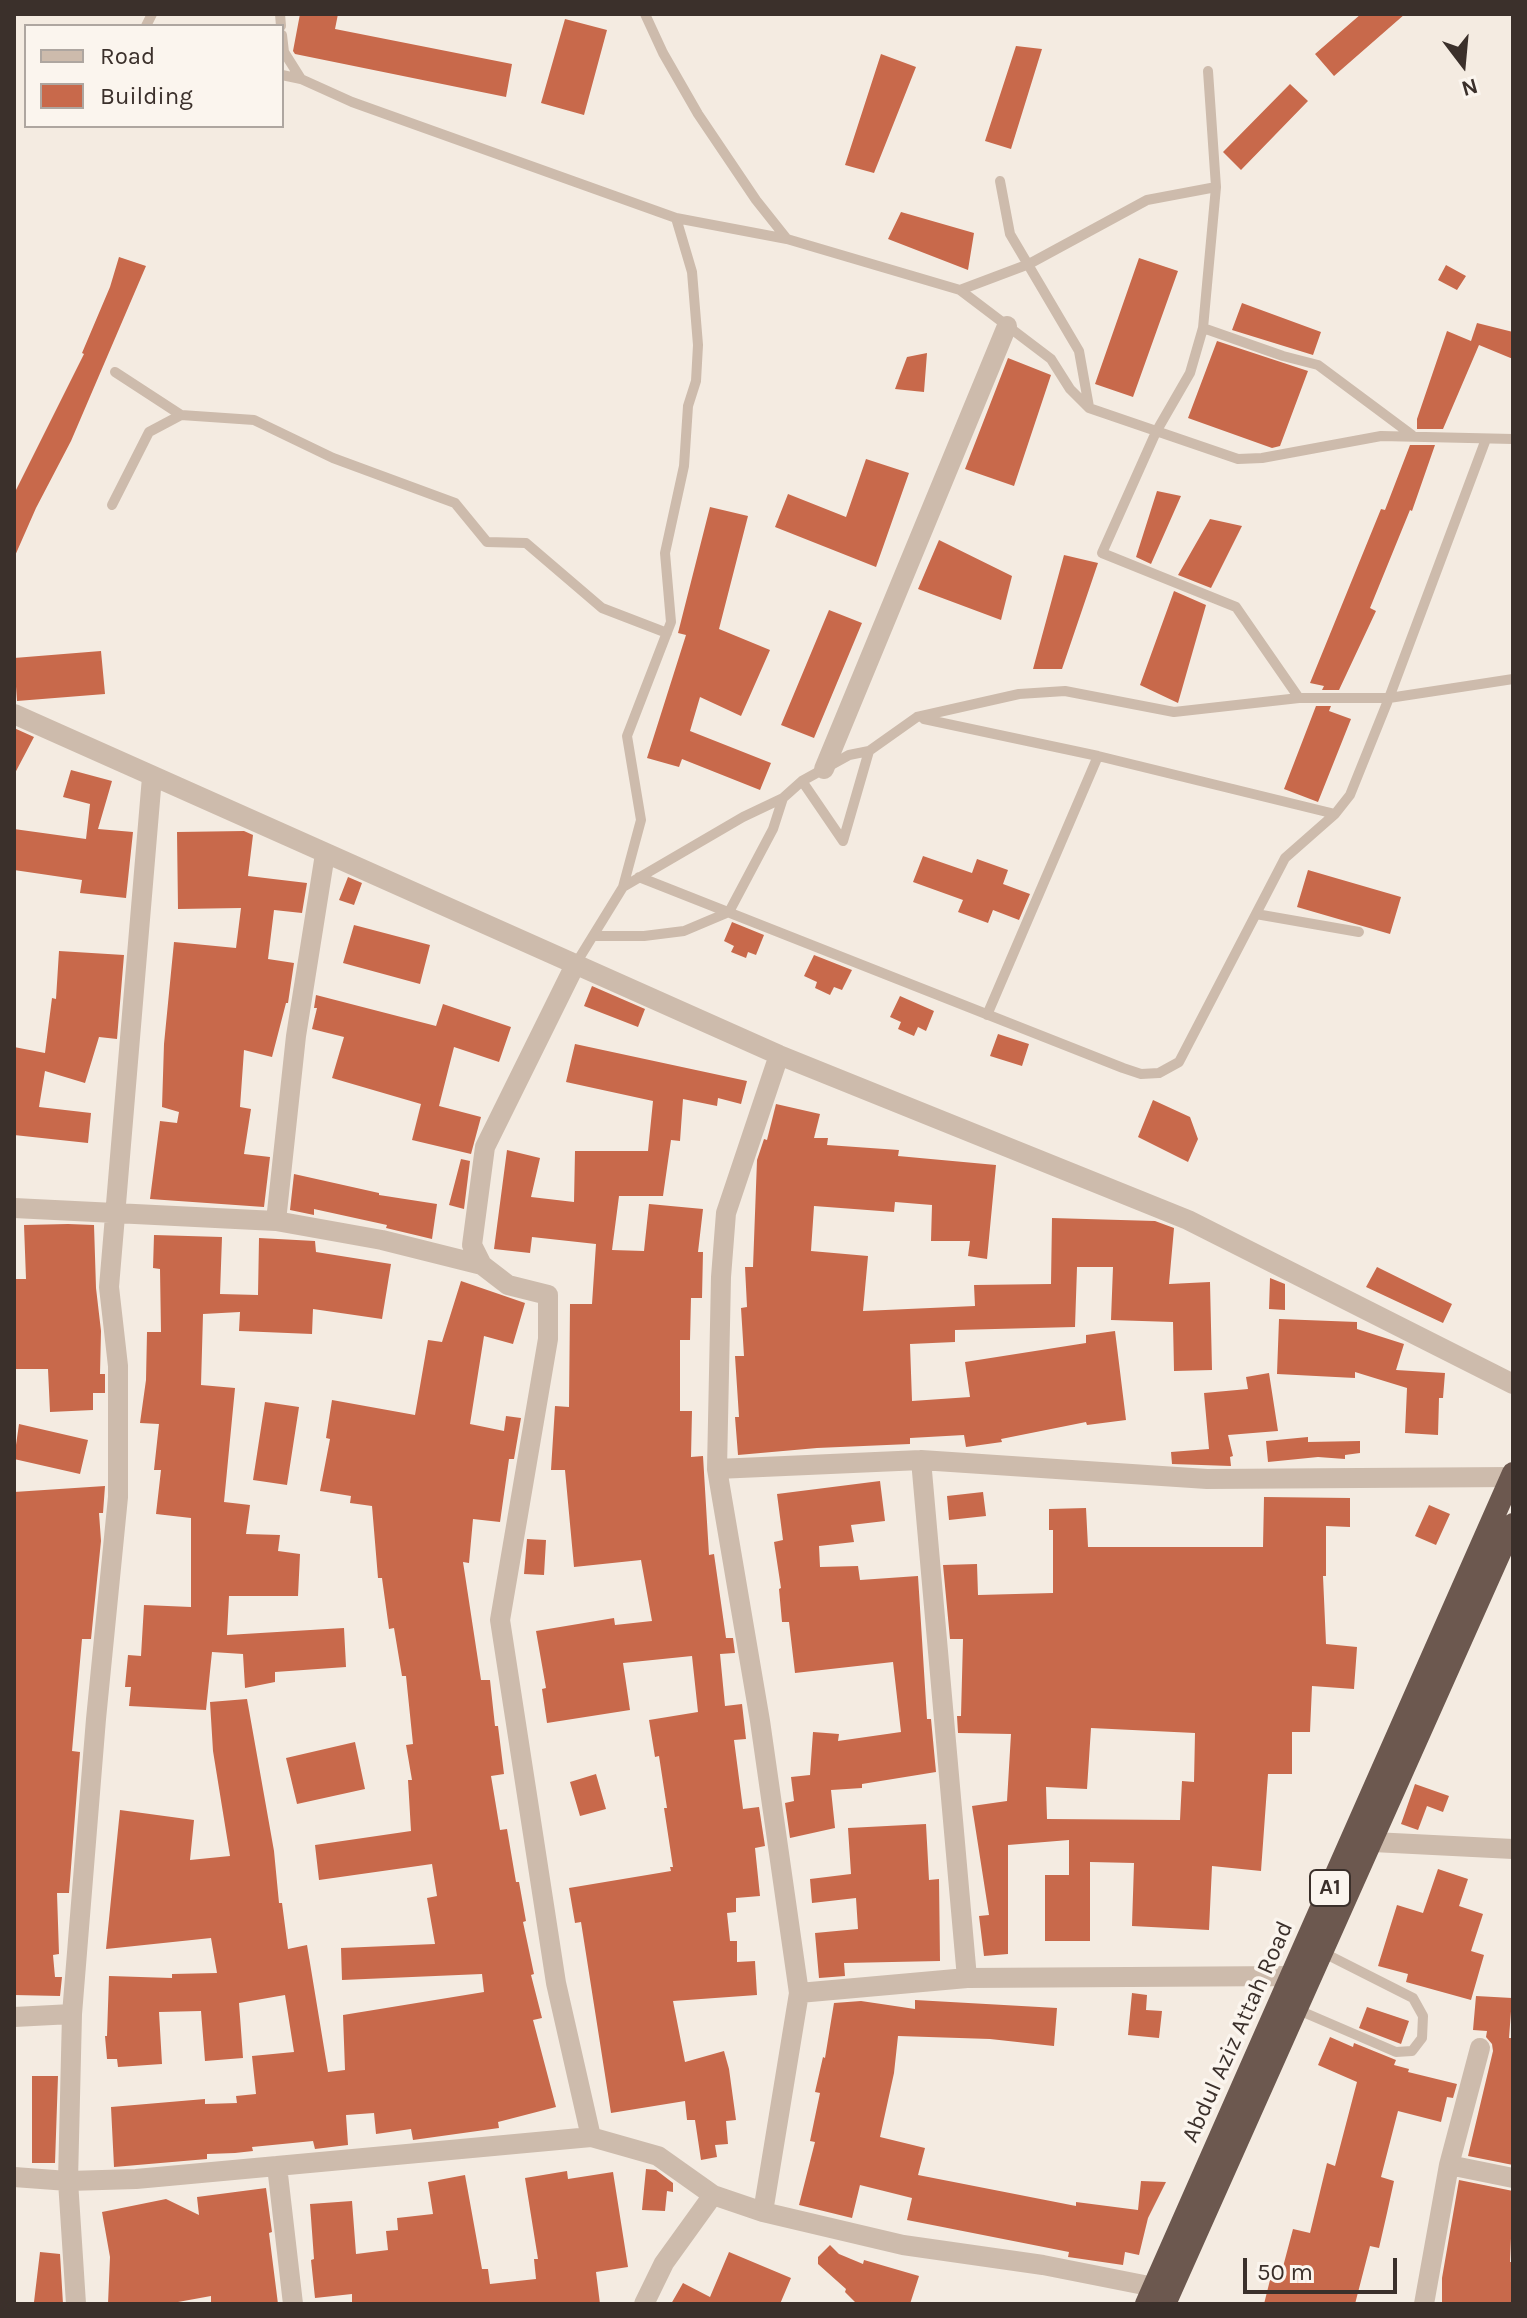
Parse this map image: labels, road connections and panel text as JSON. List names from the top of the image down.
{
  "streets": {
    "highway": ["A1", "Abdul Aziz Attah Road"]
  },
  "legend": ["Road", "Building"],
  "scale_bar": "50 m",
  "north": "bottom"
}
